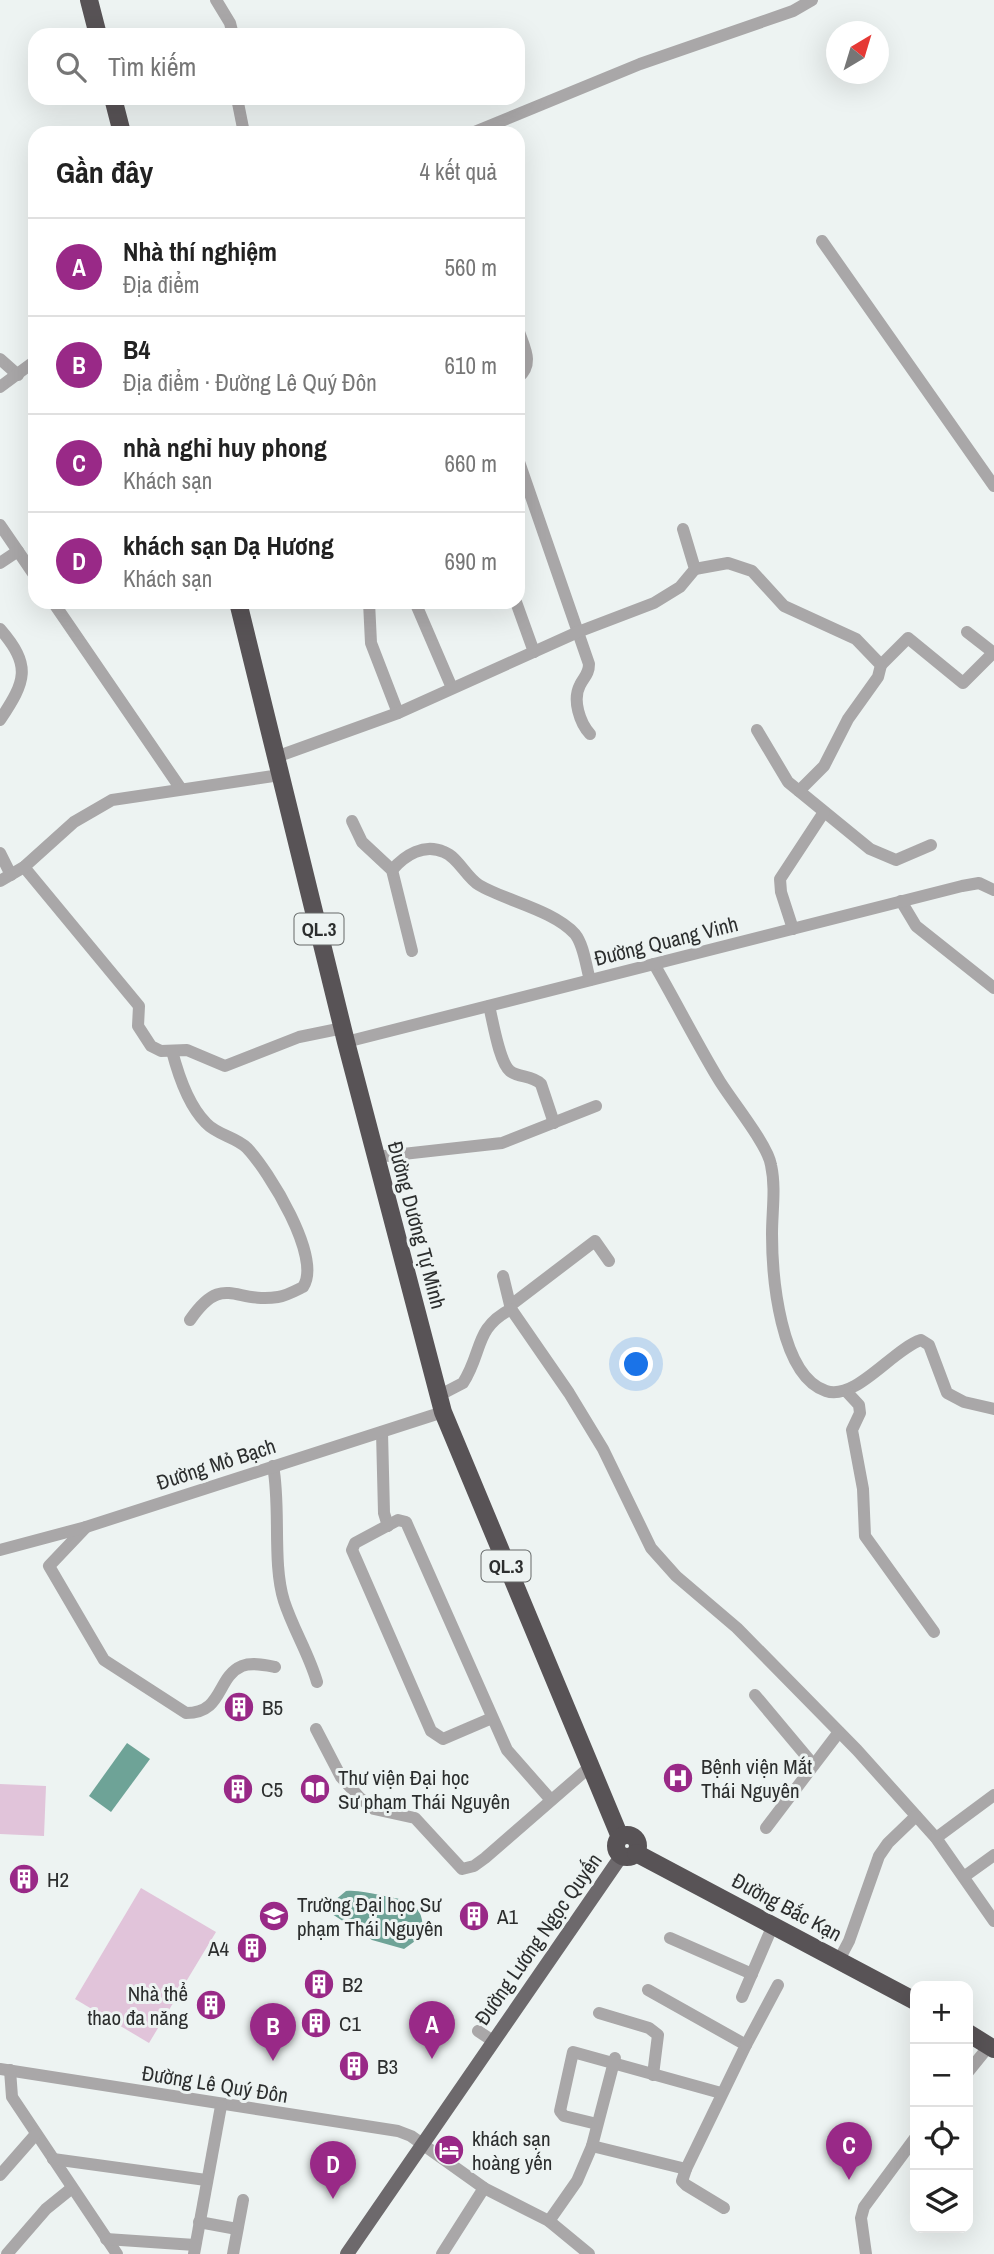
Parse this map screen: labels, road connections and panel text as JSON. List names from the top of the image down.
{
  "streets": {
    "highway": ["QL.3", "Đường Dương Tự Minh", "Đường Bắc Kạn"],
    "main road": ["Đường Lương Ngọc Quyến"],
    "street": ["Đường Quang Vinh", "Đường Mỏ Bạch", "Đường Lê Quý Đôn"]
  },
  "crossings": [
    ["Đường Quang Vinh", "Đường Dương Tự Minh"],
    ["Đường Dương Tự Minh", "Đường Mỏ Bạch"],
    ["Đường Dương Tự Minh", "Đường Bắc Kạn"],
    ["Đường Dương Tự Minh", "Đường Lương Ngọc Quyến"],
    ["Đường Bắc Kạn", "Đường Lương Ngọc Quyến"],
    ["Đường Lương Ngọc Quyến", "Đường Lê Quý Đôn"]
  ],
  "places": {
    "building": [
      "B5",
      "C5",
      "H2",
      "A1",
      "A4",
      "B2",
      "Nhà thể thao đa năng",
      "C1",
      "B3"
    ],
    "hospital": ["Bệnh viện Mắt Thái Nguyên"],
    "library": ["Thư viện Đại học Sư phạm Thái Nguyên"],
    "school or university": ["Trường Đại học Sư phạm Thái Nguyên"],
    "hotel": ["khách sạn hoàng yến"]
  },
  "north": "top right",
  "page": {
    "search": "Tìm kiếm",
    "heading": ["Gần đây", "4 kết quả"],
    "list": [
      {
        "mark": "A",
        "name": "Nhà thí nghiệm",
        "note": "Địa điểm",
        "value": "560 m"
      },
      {
        "mark": "B",
        "name": "B4",
        "note": "Địa điểm · Đường Lê Quý Đôn",
        "value": "610 m"
      },
      {
        "mark": "C",
        "name": "nhà nghỉ huy phong",
        "note": "Khách sạn",
        "value": "660 m"
      },
      {
        "mark": "D",
        "name": "khách sạn Dạ Hương",
        "note": "Khách sạn",
        "value": "690 m"
      }
    ],
    "map_buttons": ["+", "−"],
    "pins": [
      "A",
      "B",
      "C",
      "D"
    ]
  }
}
